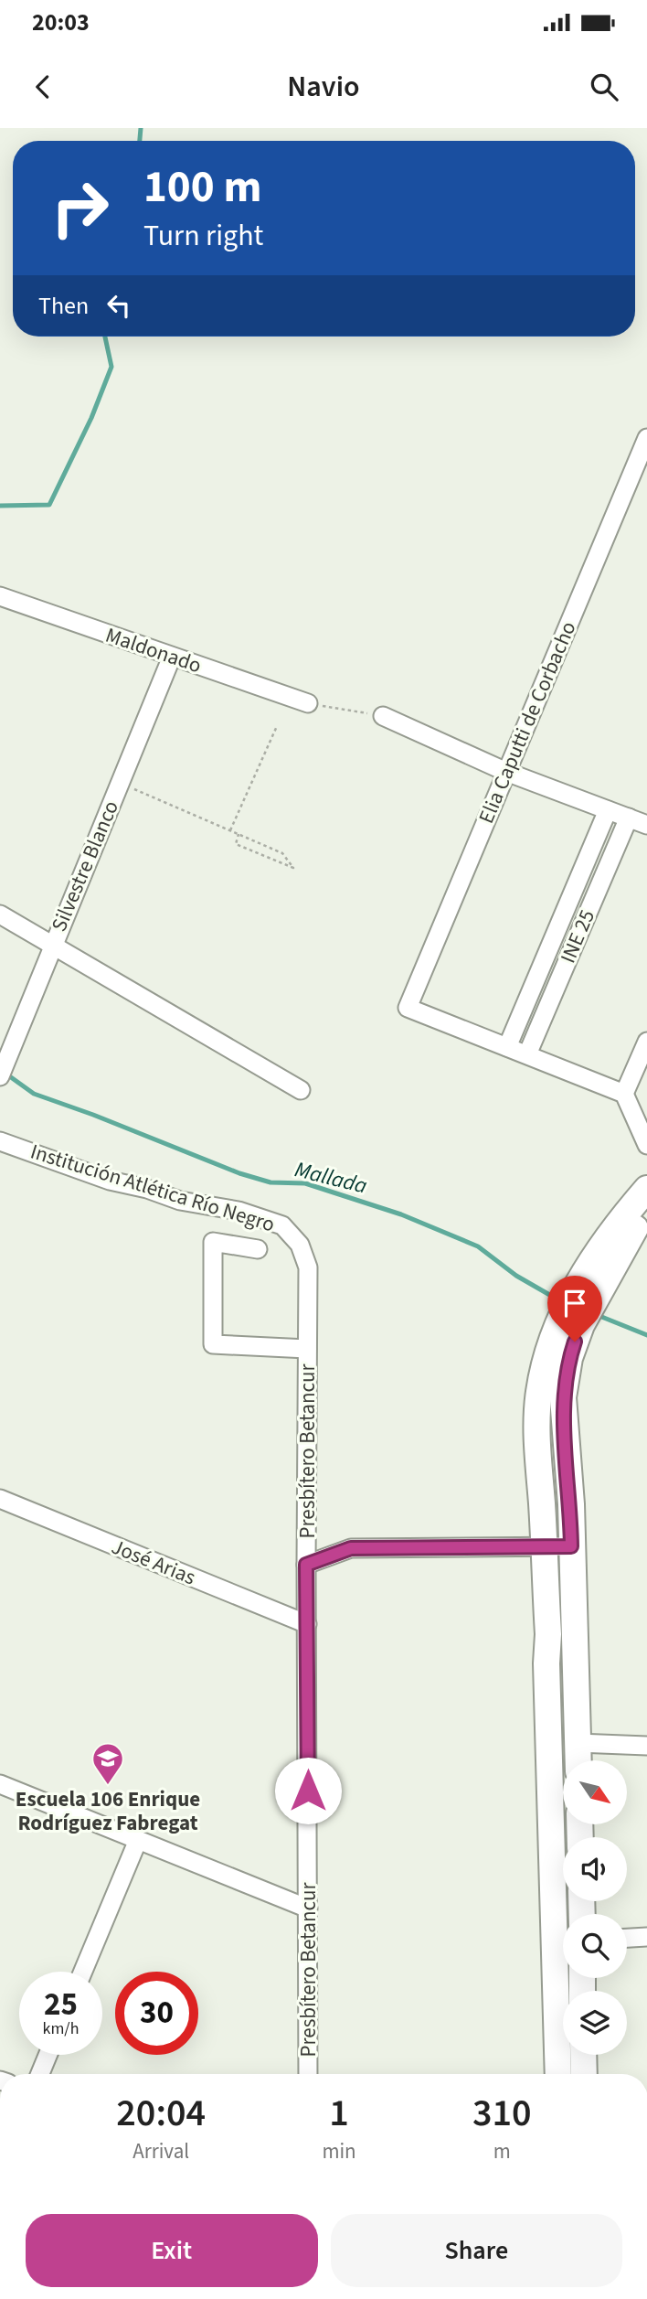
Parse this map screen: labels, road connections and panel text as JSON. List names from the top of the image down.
{
  "streets": {
    "street": [
      "Maldonado",
      "Elia Caputti de Corbacho",
      "Silvestre Blanco",
      "INE 25",
      "Institución Atlética Río Negro",
      "Presbítero Betancur",
      "José Arias"
    ]
  },
  "crossings": [
    ["Maldonado", "Silvestre Blanco"],
    ["Elia Caputti de Corbacho", "INE 25"],
    ["Institución Atlética Río Negro", "Presbítero Betancur"],
    ["Presbítero Betancur", "José Arias"]
  ],
  "water": ["Mallada"],
  "places": {
    "school or university": ["Escuela 106 Enrique Rodríguez Fabregat"]
  },
  "north": "bottom right",
  "page": {
    "status": "20:03",
    "header": "Navio",
    "turn": ["100 m", "Turn right"],
    "then": "Then",
    "speed": "25 km/h",
    "limit": "30",
    "eta": [
      "20:04",
      "Arrival",
      "1",
      "min",
      "310",
      "m"
    ],
    "buttons": ["Exit", "Share"]
  }
}
